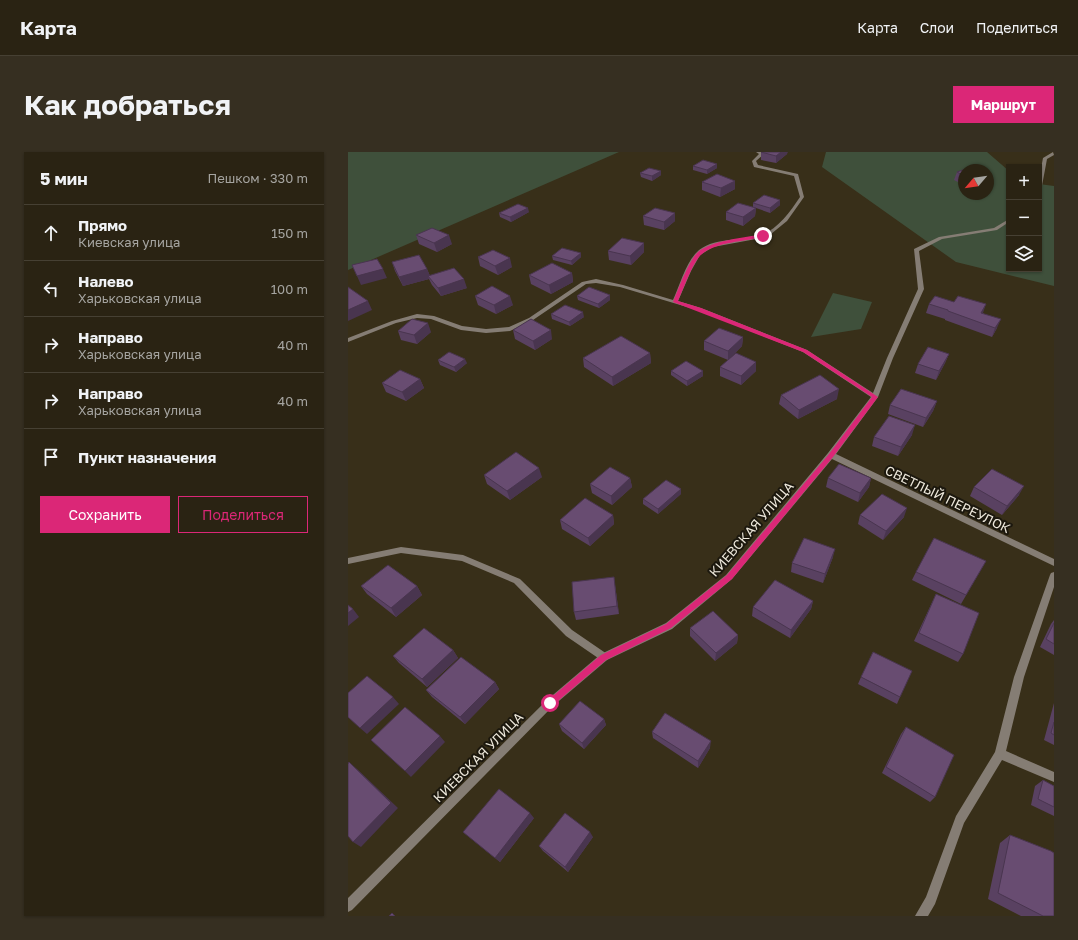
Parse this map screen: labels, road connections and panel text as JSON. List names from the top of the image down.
{
  "streets": {
    "street": ["СВЕТЛЫЙ ПЕРЕУЛОК", "КИЕВСКАЯ УЛИЦА"]
  },
  "crossings": [
    ["СВЕТЛЫЙ ПЕРЕУЛОК", "КИЕВСКАЯ УЛИЦА"]
  ],
  "north": "bottom left",
  "page": {
    "header": "Карта",
    "nav": ["Карта", "Слои", "Поделиться"],
    "buttons": [
      "Маршрут",
      ["Сохранить", "Поделиться"]
    ],
    "title": "Как добраться",
    "heading": ["5 мин", "Пешком · 330 m"],
    "map_buttons": ["+", "−"],
    "list": [
      ["Прямо", "Киевская улица", "150 m"],
      ["Налево", "Харьковская улица", "100 m"],
      ["Направо", "Харьковская улица", "40 m"],
      ["Направо", "Харьковская улица", "40 m"],
      "Пункт назначения"
    ]
  }
}
